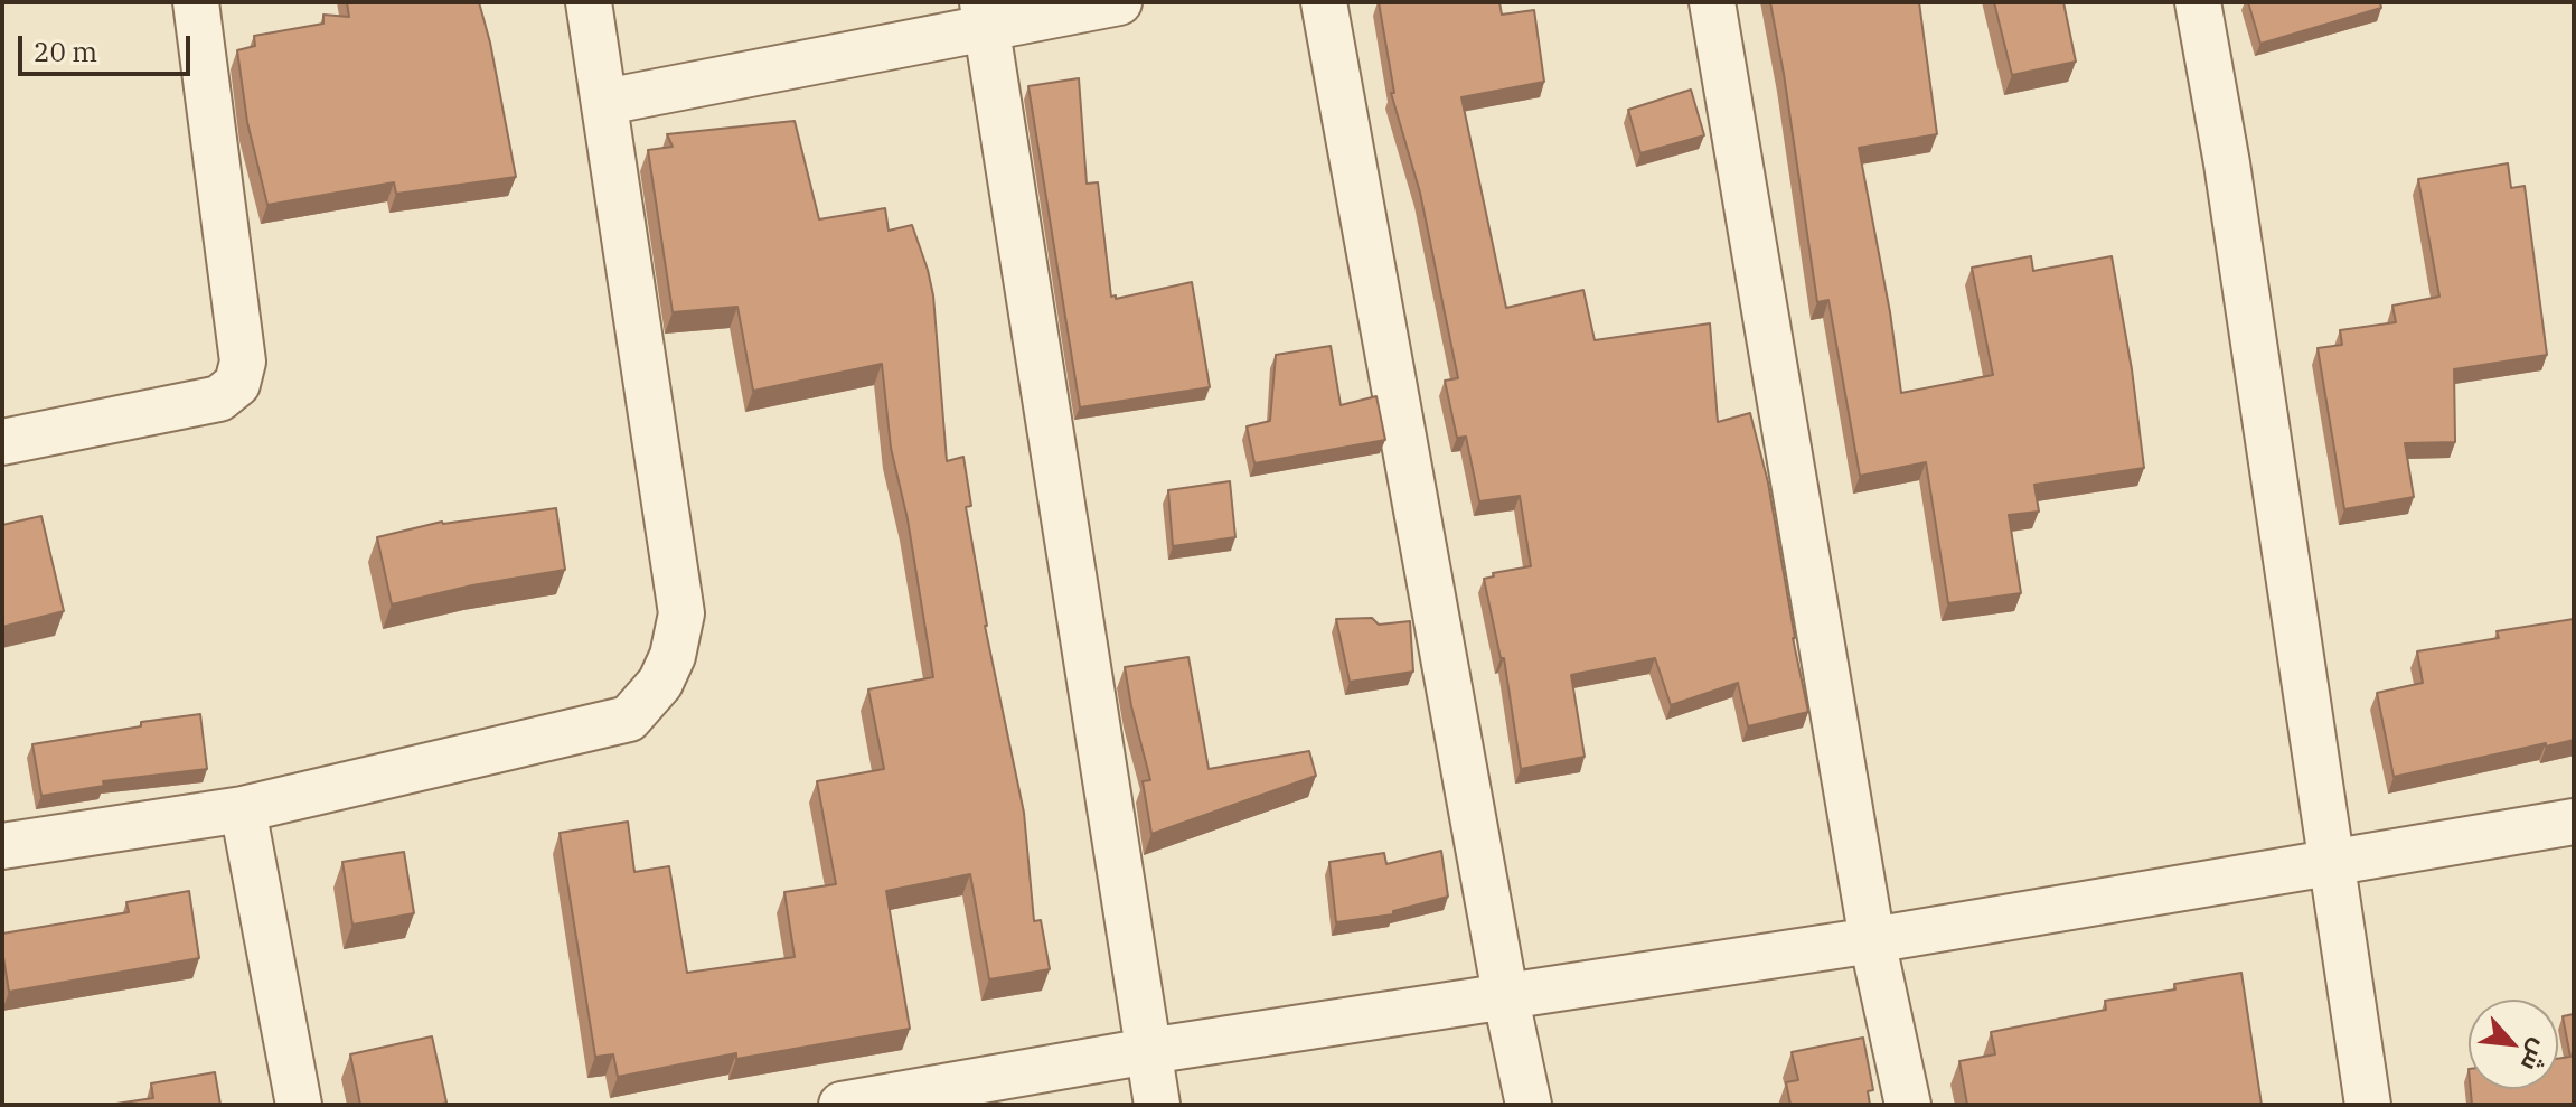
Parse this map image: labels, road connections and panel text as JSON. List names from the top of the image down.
{
  "scale_bar": "20 m",
  "north": "bottom right"
}
